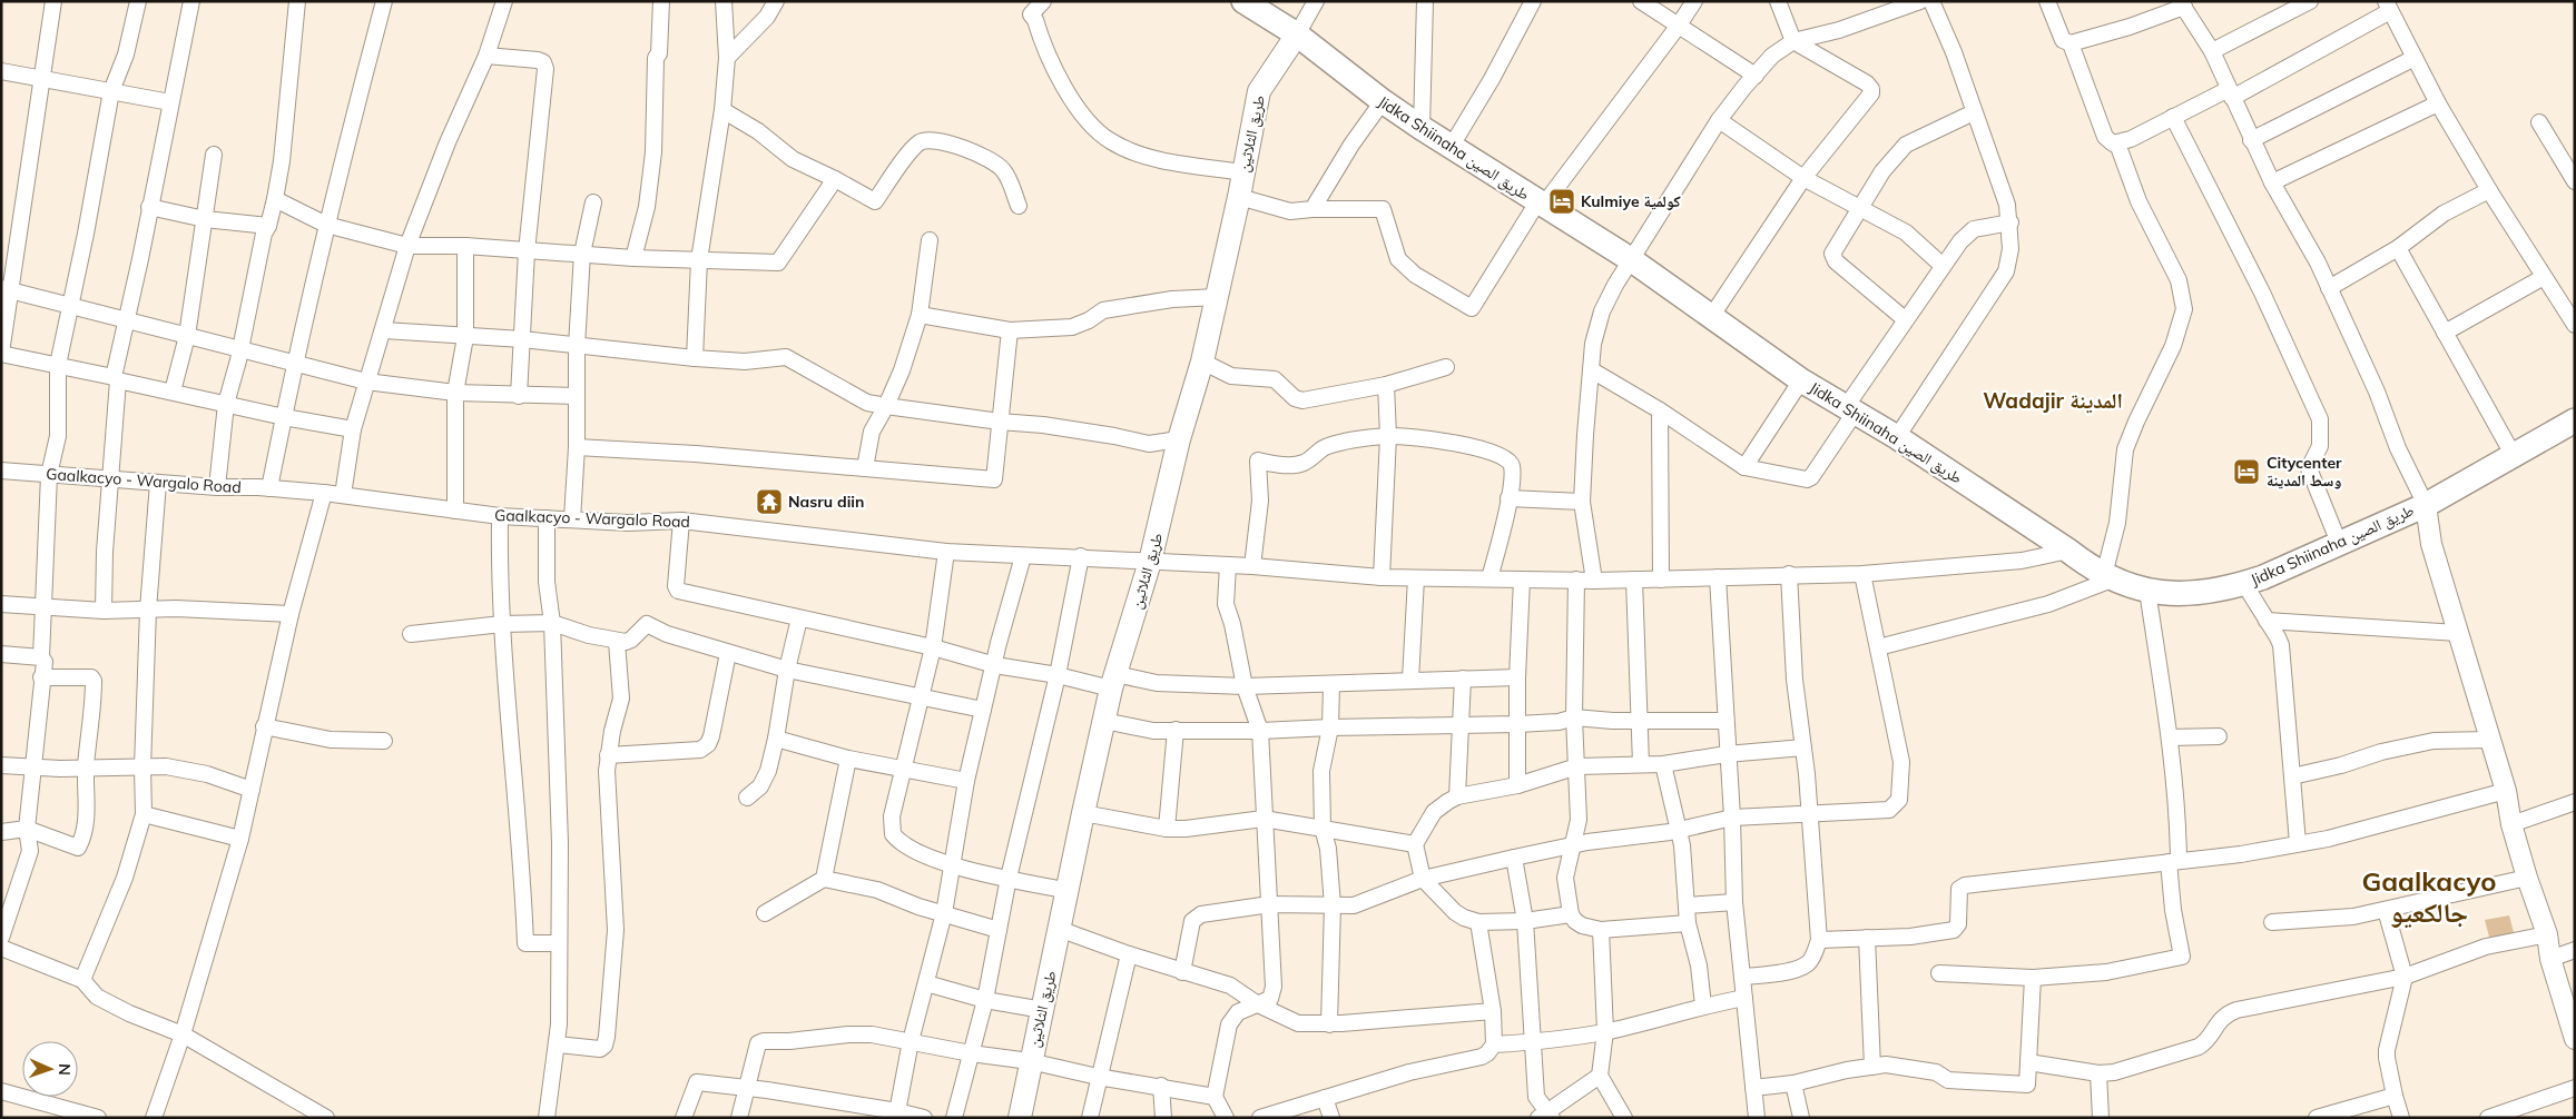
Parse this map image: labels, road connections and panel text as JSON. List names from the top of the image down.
{
  "streets": {
    "main road": ["طريق الثلاثين", "Jidka Shiinaha طريق الصين"],
    "street": ["Gaalkacyo - Wargalo Road"]
  },
  "crossings": [
    ["طريق الثلاثين", "Jidka Shiinaha طريق الصين"],
    ["طريق الثلاثين", "Gaalkacyo - Wargalo Road"],
    ["Jidka Shiinaha طريق الصين", "Gaalkacyo - Wargalo Road"]
  ],
  "districts": ["Wadajir المدينة", "Gaalkacyo جالكعيو"],
  "places": {
    "hotel": ["Kulmiye كولمية", "Citycenter وسط المدينة"],
    "temple": ["Nasru diin"]
  },
  "north": "right"
}
